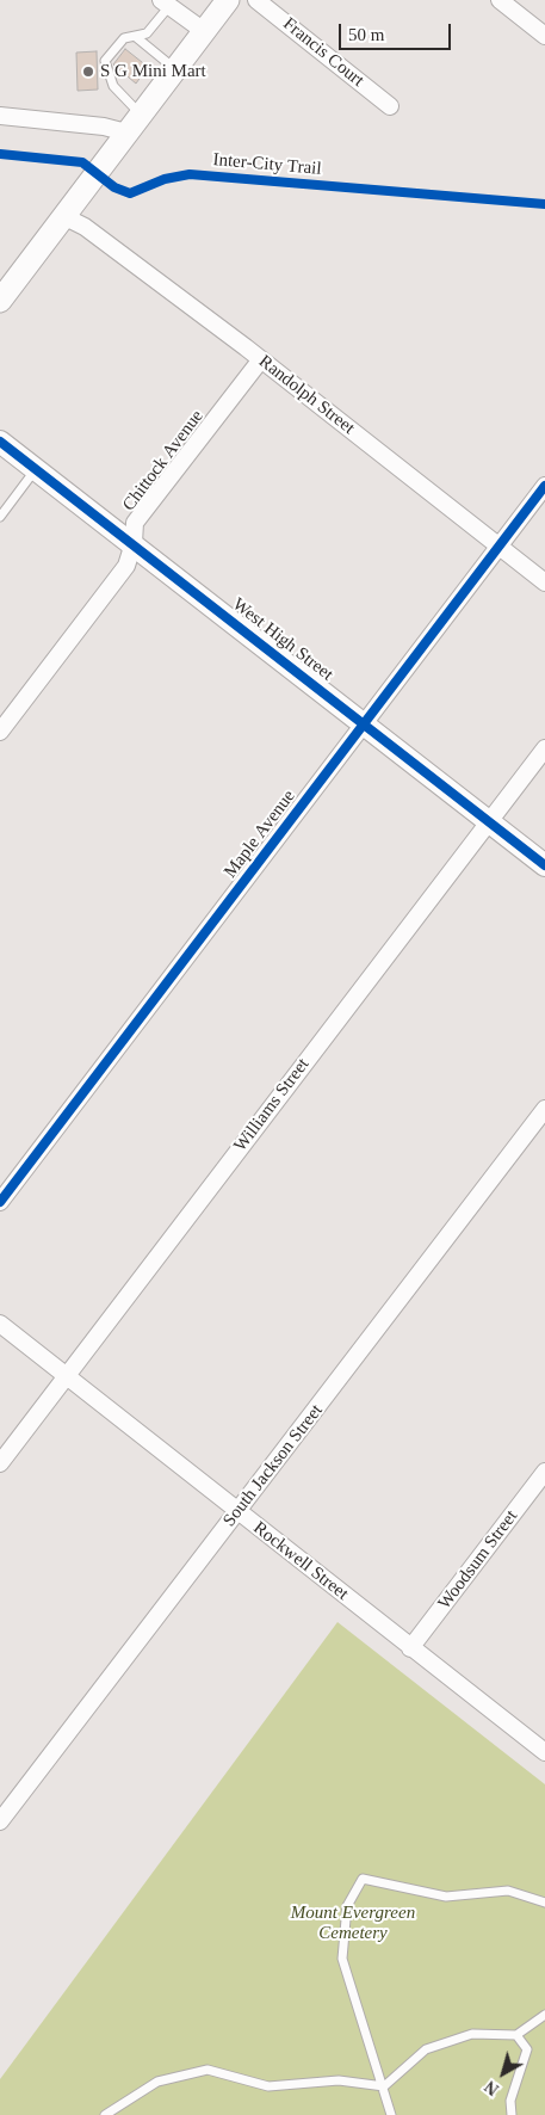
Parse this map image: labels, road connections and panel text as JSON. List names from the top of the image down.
{
  "streets": {
    "street": [
      "Francis Court",
      "Randolph Street",
      "Chittock Avenue",
      "West High Street",
      "Maple Avenue",
      "Williams Street",
      "South Jackson Street",
      "Woodsum Street",
      "Rockwell Street"
    ],
    "cycle path": ["Inter-City Trail"]
  },
  "crossings": [
    ["Randolph Street", "Chittock Avenue"],
    ["Randolph Street", "Maple Avenue"],
    ["Chittock Avenue", "West High Street"],
    ["West High Street", "Maple Avenue"],
    ["West High Street", "Williams Street"],
    ["Williams Street", "Rockwell Street"],
    ["South Jackson Street", "Rockwell Street"],
    ["Woodsum Street", "Rockwell Street"]
  ],
  "parks": ["Mount Evergreen Cemetery"],
  "places": ["S G Mini Mart"],
  "scale_bar": "50 m",
  "north": "bottom left"
}
